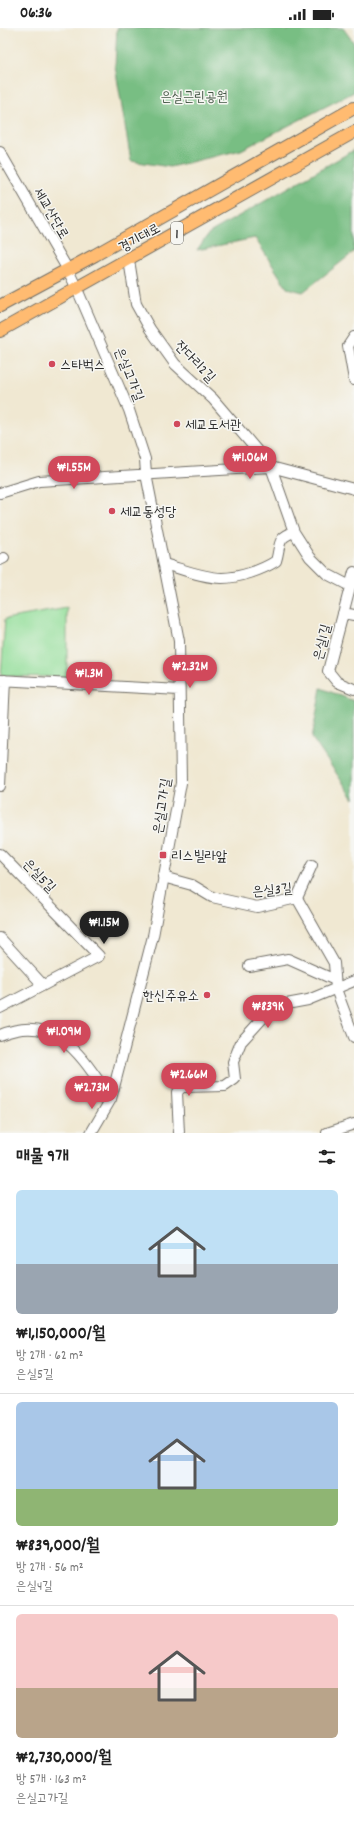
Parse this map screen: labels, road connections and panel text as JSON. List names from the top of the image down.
{
  "streets": {
    "main road": ["1", "경기대로"],
    "street": [
      "세교산단로",
      "잔다리2길",
      "은실고가길",
      "은실1길",
      "은실5길",
      "은실3길"
    ]
  },
  "crossings": [
    ["세교산단로", "경기대로"],
    ["세교산단로", "은실고가길"],
    ["경기대로", "잔다리2길"],
    ["경기대로", "은실고가길"],
    ["잔다리2길", "은실1길"],
    ["은실고가길", "은실3길"]
  ],
  "parks": ["은실근린공원"],
  "places": {
    "other": [
      "스타벅스",
      "세교도서관",
      "세교동성당",
      "한신주유소"
    ],
    "transit": ["리스빌라앞"]
  },
  "page": {
    "status": "06:36",
    "price": [
      "₩1.06M",
      "₩1.55M",
      "₩2.32M",
      "₩1.3M",
      "₩1.15M",
      "₩839K",
      "₩1.09M",
      "₩2.66M",
      "₩2.73M"
    ],
    "heading": "매물 9개",
    "list": [
      {
        "name": "₩1,150,000/월",
        "note": "방 2개 · 62 m² · 은실5길"
      },
      {
        "name": "₩839,000/월",
        "note": "방 2개 · 56 m² · 은실4길"
      },
      {
        "name": "₩2,730,000/월",
        "note": "방 5개 · 163 m² · 은실고가길"
      }
    ]
  }
}
